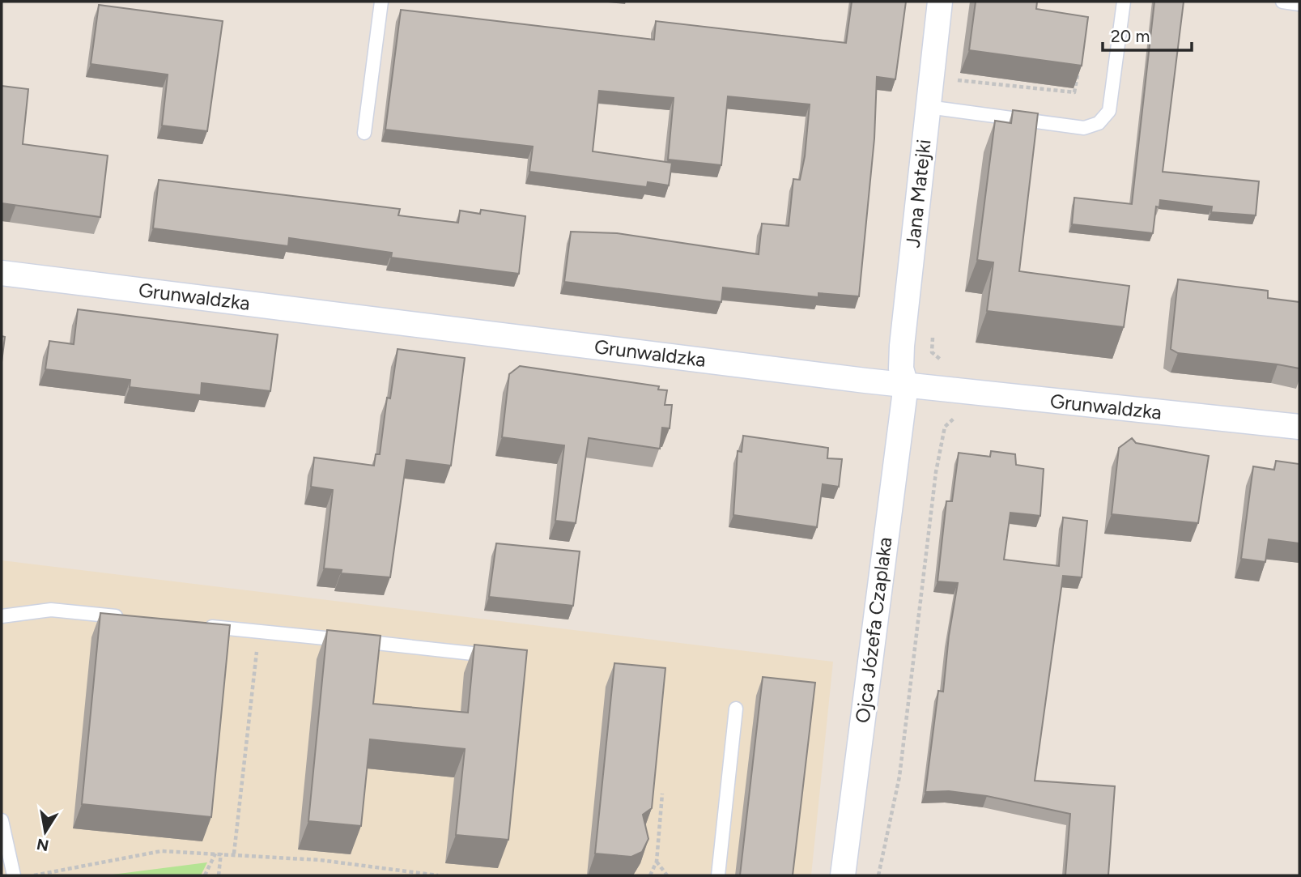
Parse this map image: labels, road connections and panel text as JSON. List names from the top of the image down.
{
  "streets": {
    "street": ["Jana Matejki", "Grunwaldzka", "Ojca Józefa Czaplaka"]
  },
  "crossings": [
    ["Jana Matejki", "Grunwaldzka"],
    ["Jana Matejki", "Ojca Józefa Czaplaka"],
    ["Grunwaldzka", "Ojca Józefa Czaplaka"]
  ],
  "scale_bar": "20 m",
  "north": "bottom"
}
